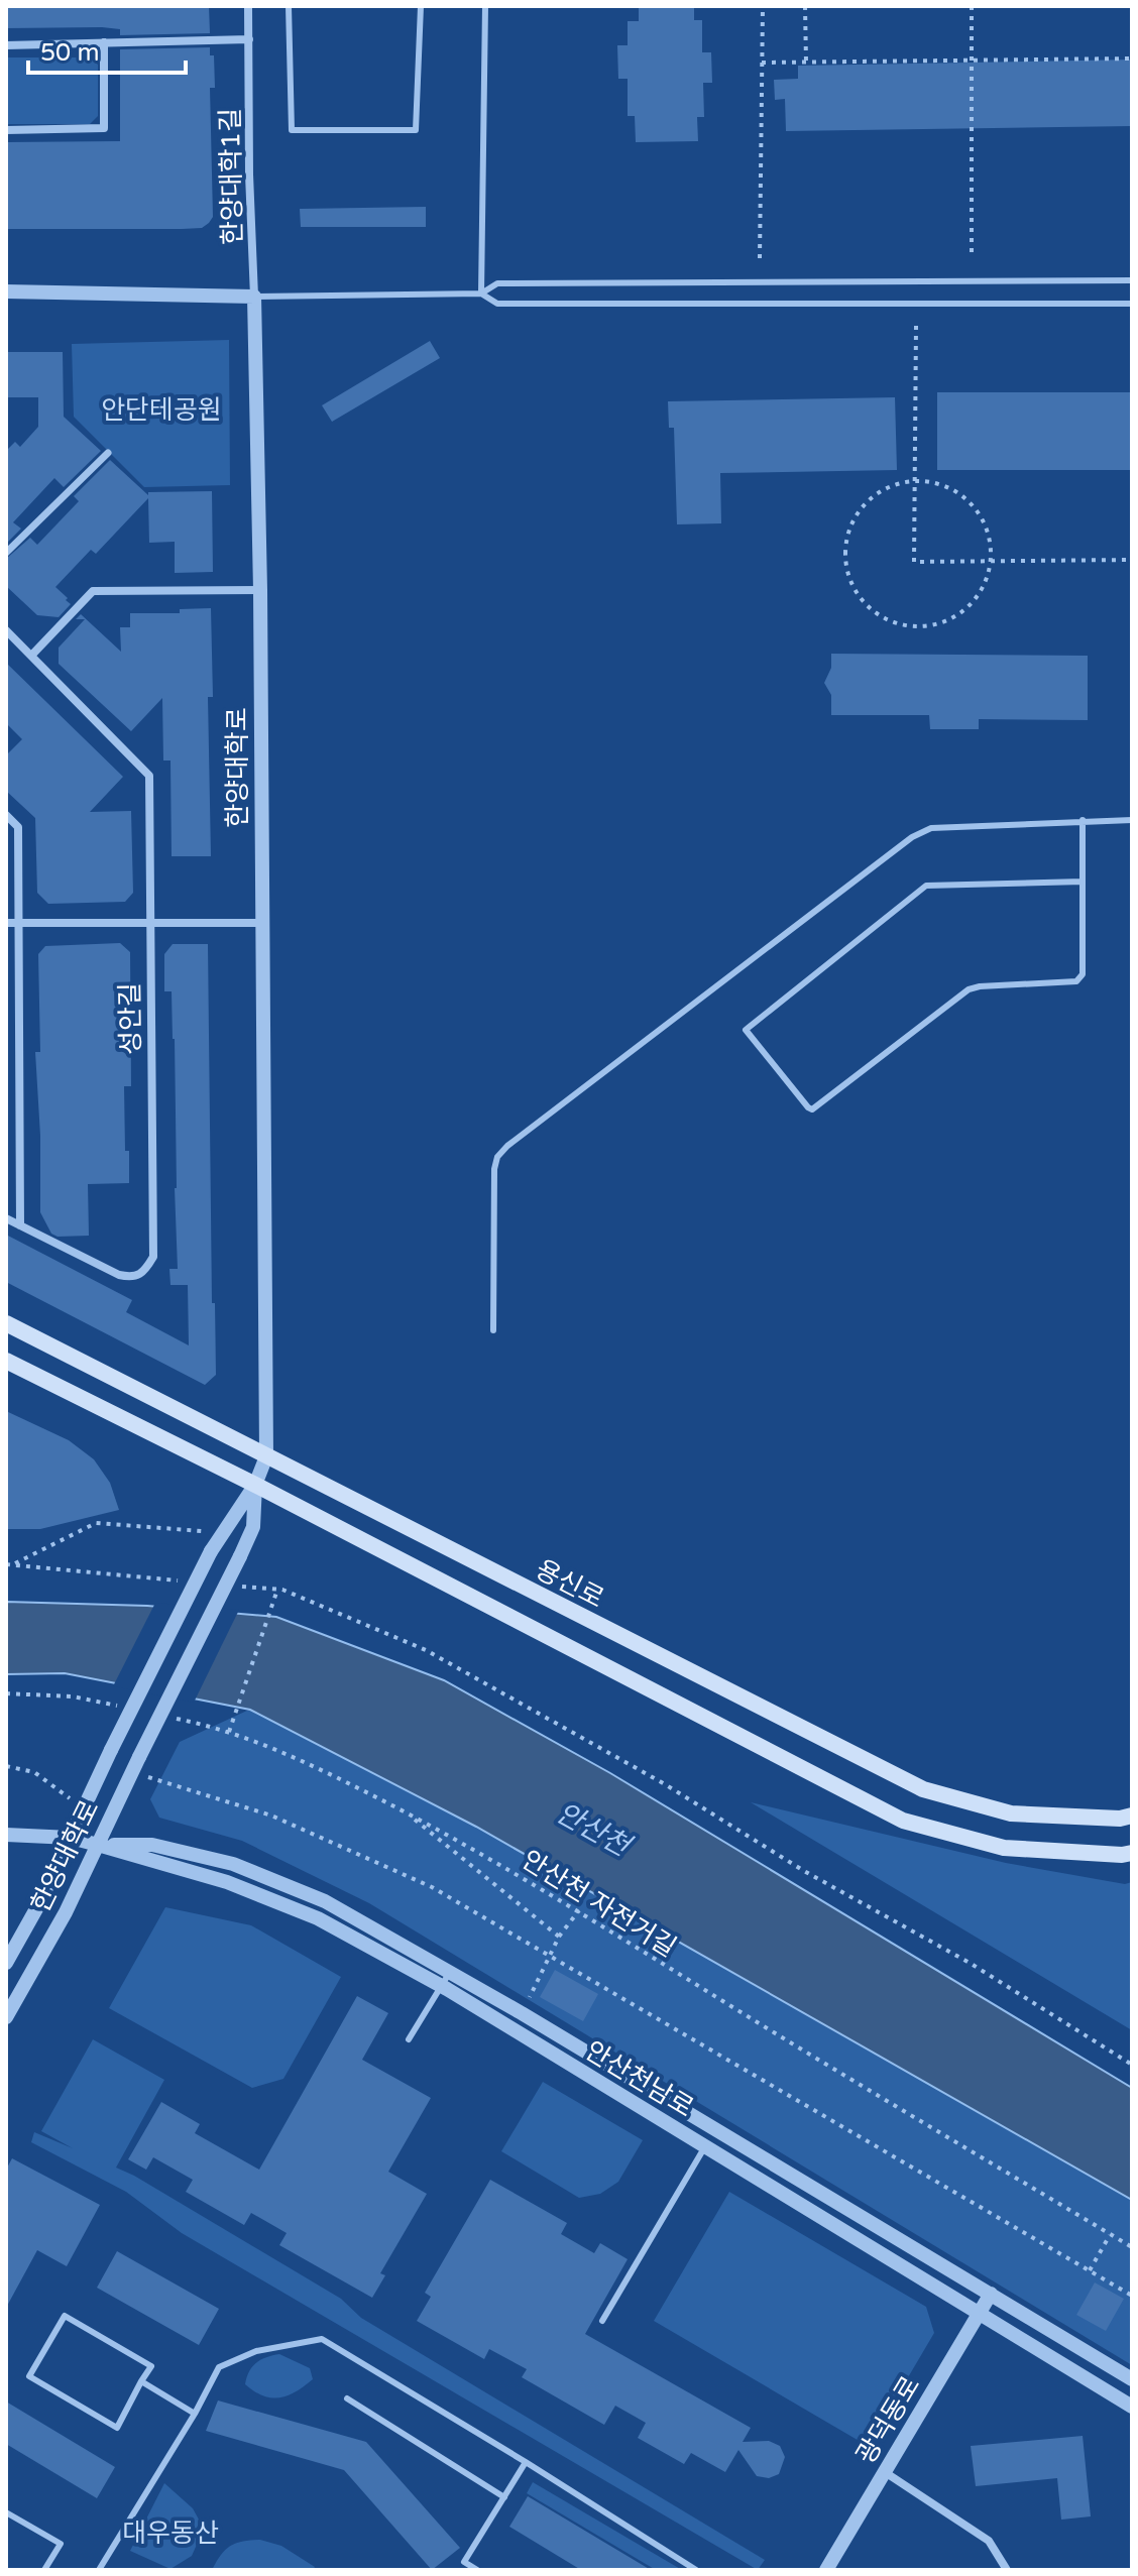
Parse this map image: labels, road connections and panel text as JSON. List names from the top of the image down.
{
  "streets": {
    "main road": ["용신로"],
    "street": [
      "한양대학1길",
      "한양대학로",
      "성안길",
      "안산천남로",
      "광덕동로"
    ],
    "path": ["안산천 자전거길"]
  },
  "crossings": [
    ["한양대학1길", "한양대학로"],
    ["한양대학로", "용신로"],
    ["한양대학로", "안산천남로"],
    ["안산천남로", "광덕동로"]
  ],
  "water": ["안산천"],
  "parks": ["안단테공원", "대우동산"],
  "scale_bar": "50 m"
}
